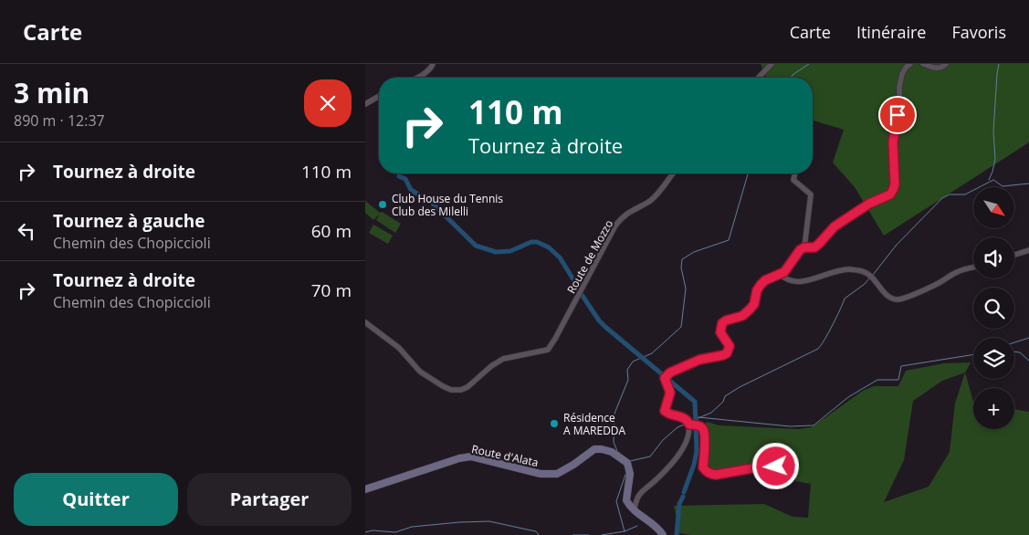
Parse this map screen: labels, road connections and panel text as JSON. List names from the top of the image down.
{
  "streets": {
    "street": ["Route de Mozzo", "Route d'Alata"]
  },
  "places": ["Club House du Tennis Club des Milelli", "Résidence A MAREDDA"],
  "north": "bottom right",
  "page": {
    "header": "Carte",
    "nav": ["Carte", "Itinéraire", "Favoris"],
    "heading": ["3 min", "890 m · 12:37"],
    "turn": ["110 m", "Tournez à droite"],
    "list": [
      {
        "name": "Tournez à droite",
        "value": "110 m"
      },
      {
        "name": "Tournez à gauche",
        "note": "Chemin des Chopiccioli",
        "value": "60 m"
      },
      {
        "name": "Tournez à droite",
        "note": "Chemin des Chopiccioli",
        "value": "70 m"
      }
    ],
    "map_buttons": "+",
    "buttons": ["Quitter", "Partager"]
  }
}
